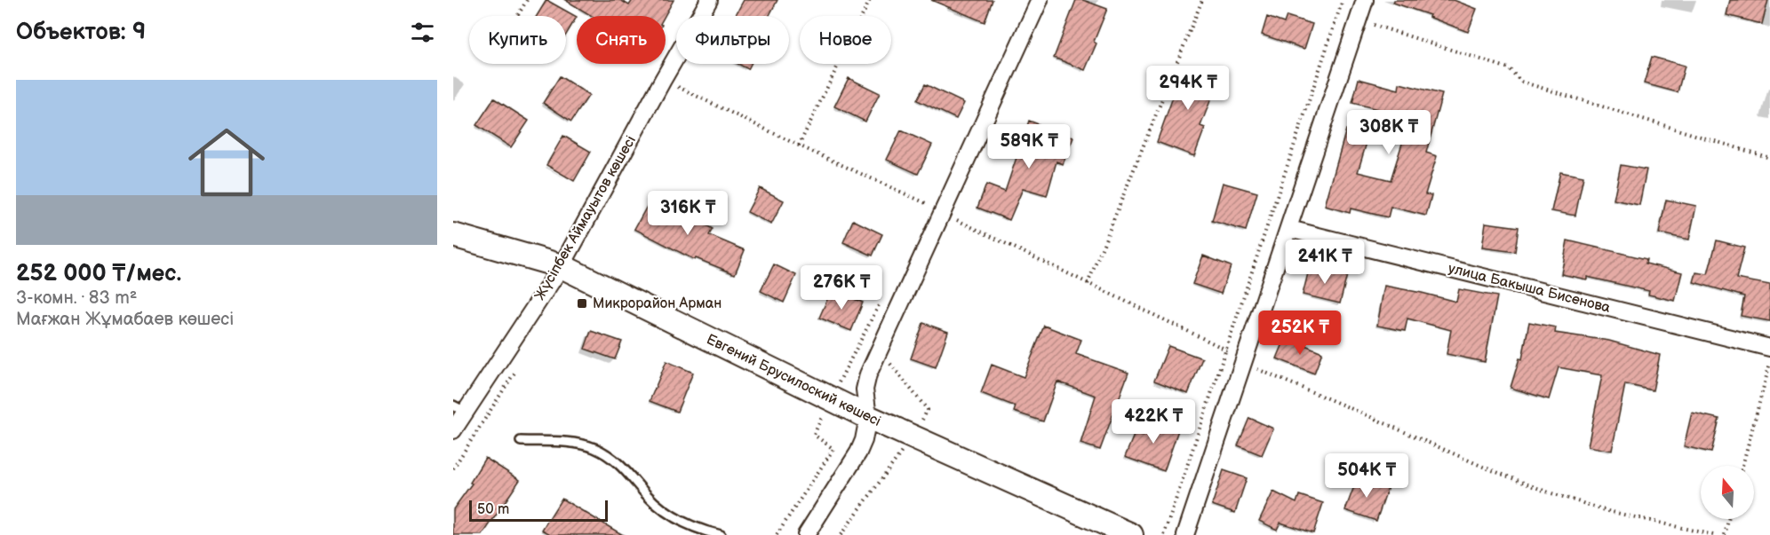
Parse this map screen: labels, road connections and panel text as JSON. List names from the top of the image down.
{
  "streets": {
    "main road": ["Евгений Брусилоский көшесі"],
    "street": ["Жүсіпбек Аймауытов көшесі", "улица Бакыша Бисенова"]
  },
  "crossings": [
    ["Жүсіпбек Аймауытов көшесі", "Евгений Брусилоский көшесі"]
  ],
  "places": {
    "transit": ["Микрорайон Арман"]
  },
  "scale_bar": "50 m",
  "north": "top",
  "page": {
    "heading": "Объектов: 9",
    "chip": [
      "Купить",
      "Снять",
      "Фильтры",
      "Новое"
    ],
    "list": [
      {
        "name": "252 000 ₸/мес.",
        "note": "3-комн. · 83 m² · Мағжан Жұмабаев көшесі"
      }
    ],
    "price": [
      "294K ₸",
      "308K ₸",
      "589K ₸",
      "316K ₸",
      "241K ₸",
      "276K ₸",
      "252K ₸",
      "422K ₸",
      "504K ₸"
    ],
    "scale": "50 m"
  }
}
